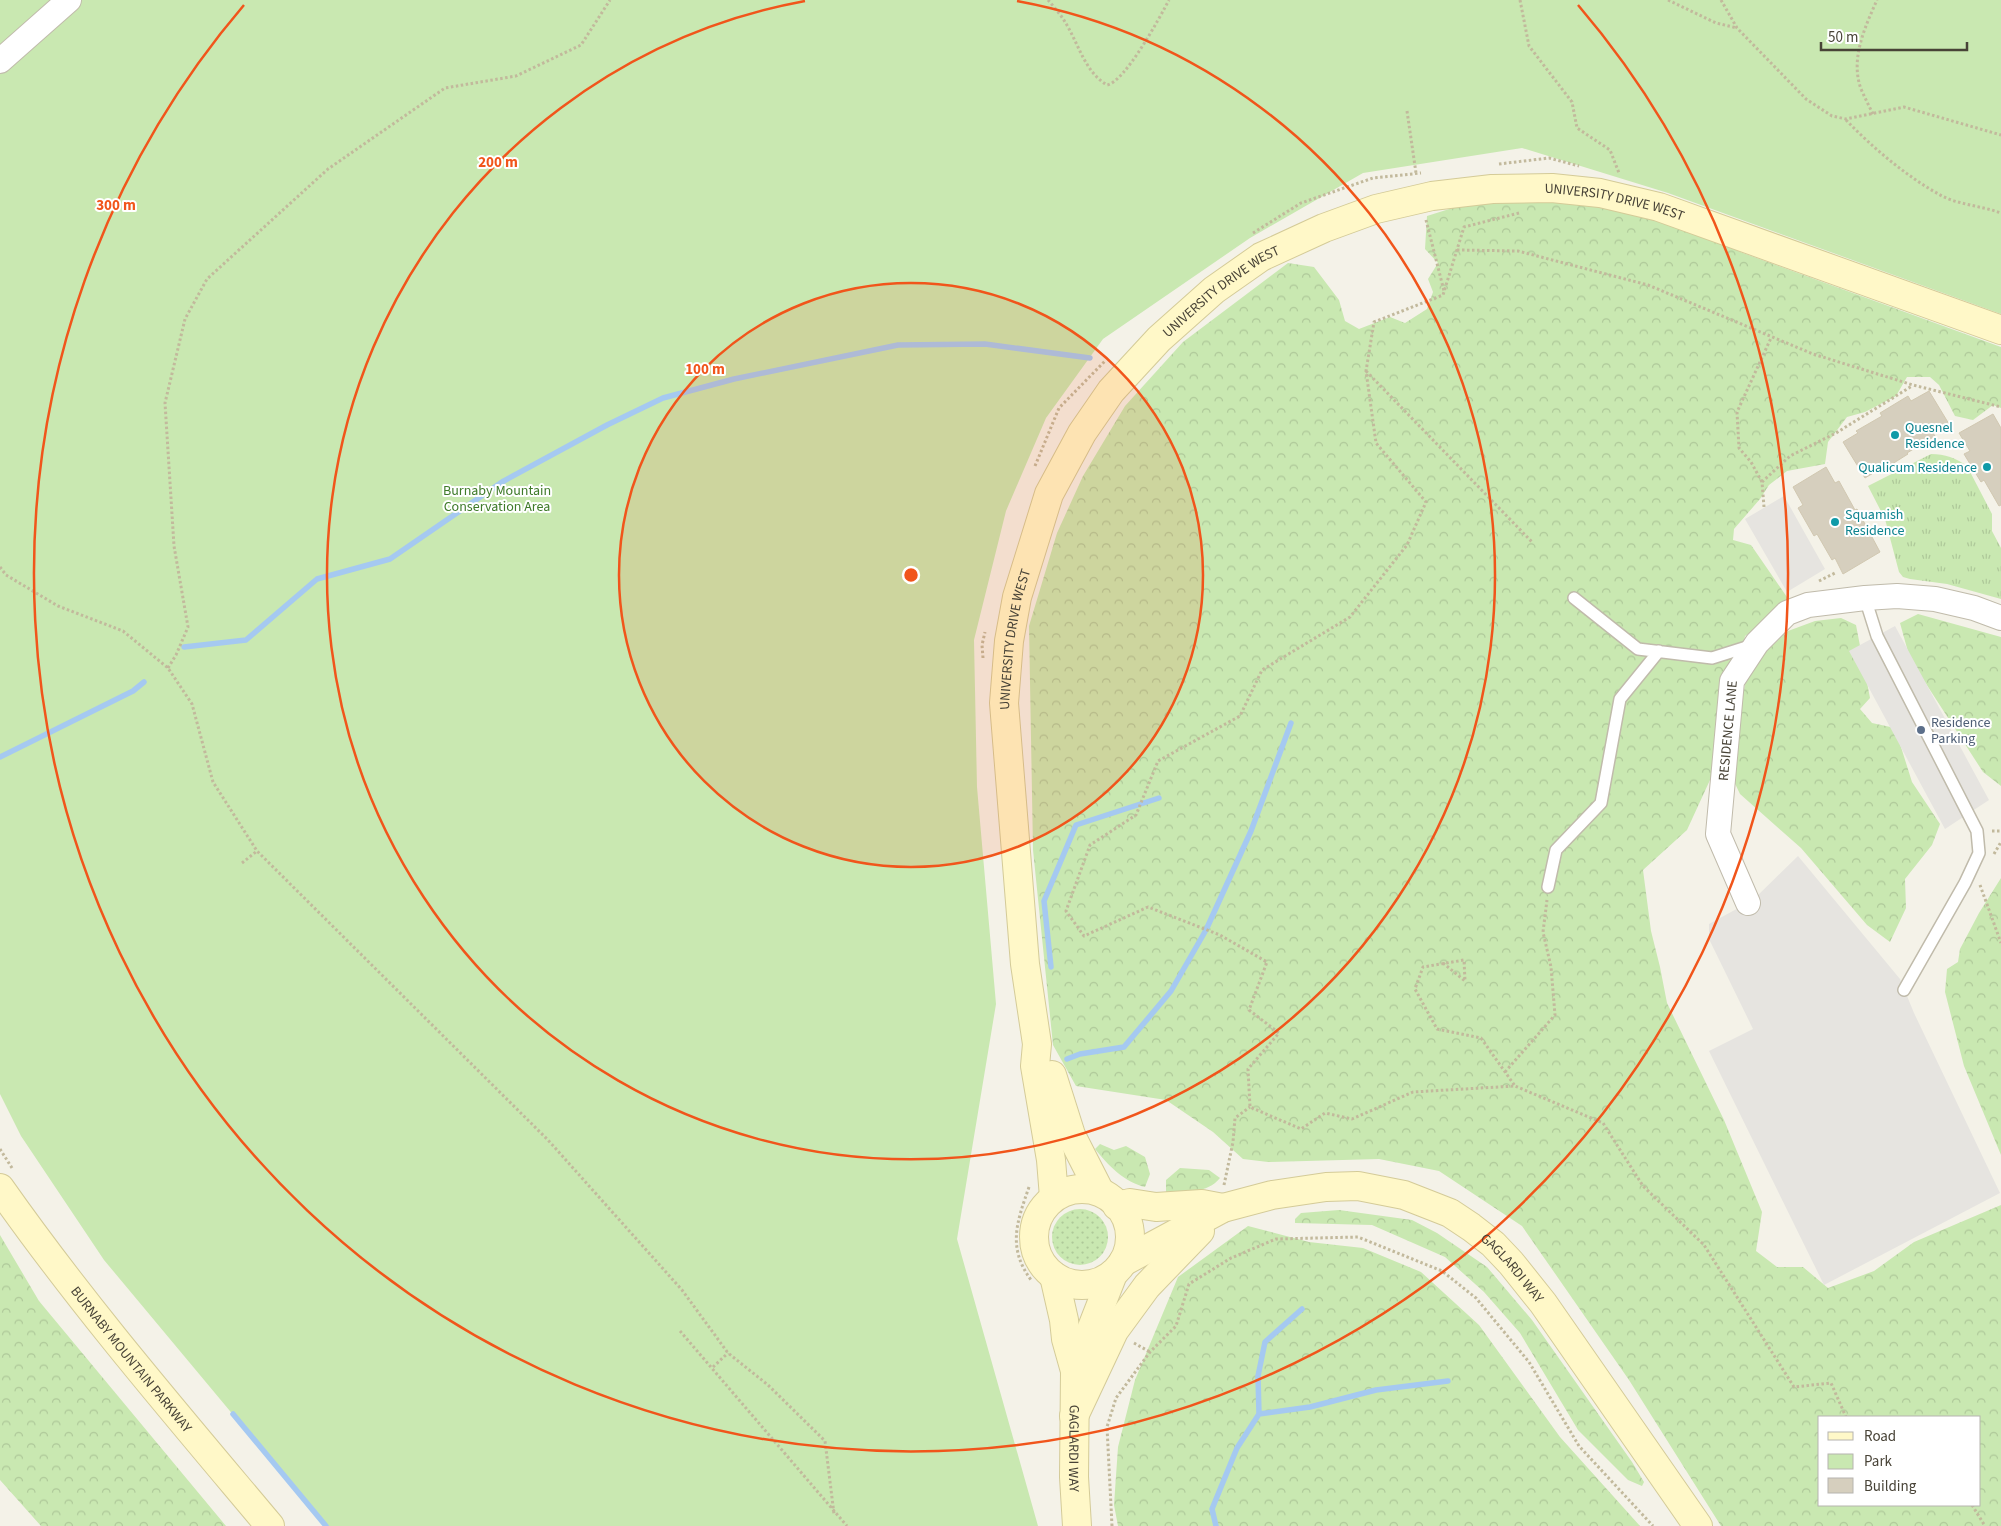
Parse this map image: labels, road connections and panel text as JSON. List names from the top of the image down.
{
  "streets": {
    "street": [
      "UNIVERSITY DRIVE WEST",
      "RESIDENCE LANE",
      "GAGLARDI WAY",
      "BURNABY MOUNTAIN PARKWAY"
    ]
  },
  "crossings": [
    ["UNIVERSITY DRIVE WEST", "GAGLARDI WAY"]
  ],
  "parks": ["Burnaby Mountain Conservation Area"],
  "places": [
    "Quesnel Residence",
    "Qualicum Residence",
    "Squamish Residence",
    "Residence Parking"
  ],
  "legend": ["Road", "Park", "Building"],
  "scale_bar": "50 m",
  "rings": ["200 m", "300 m", "100 m"]
}
